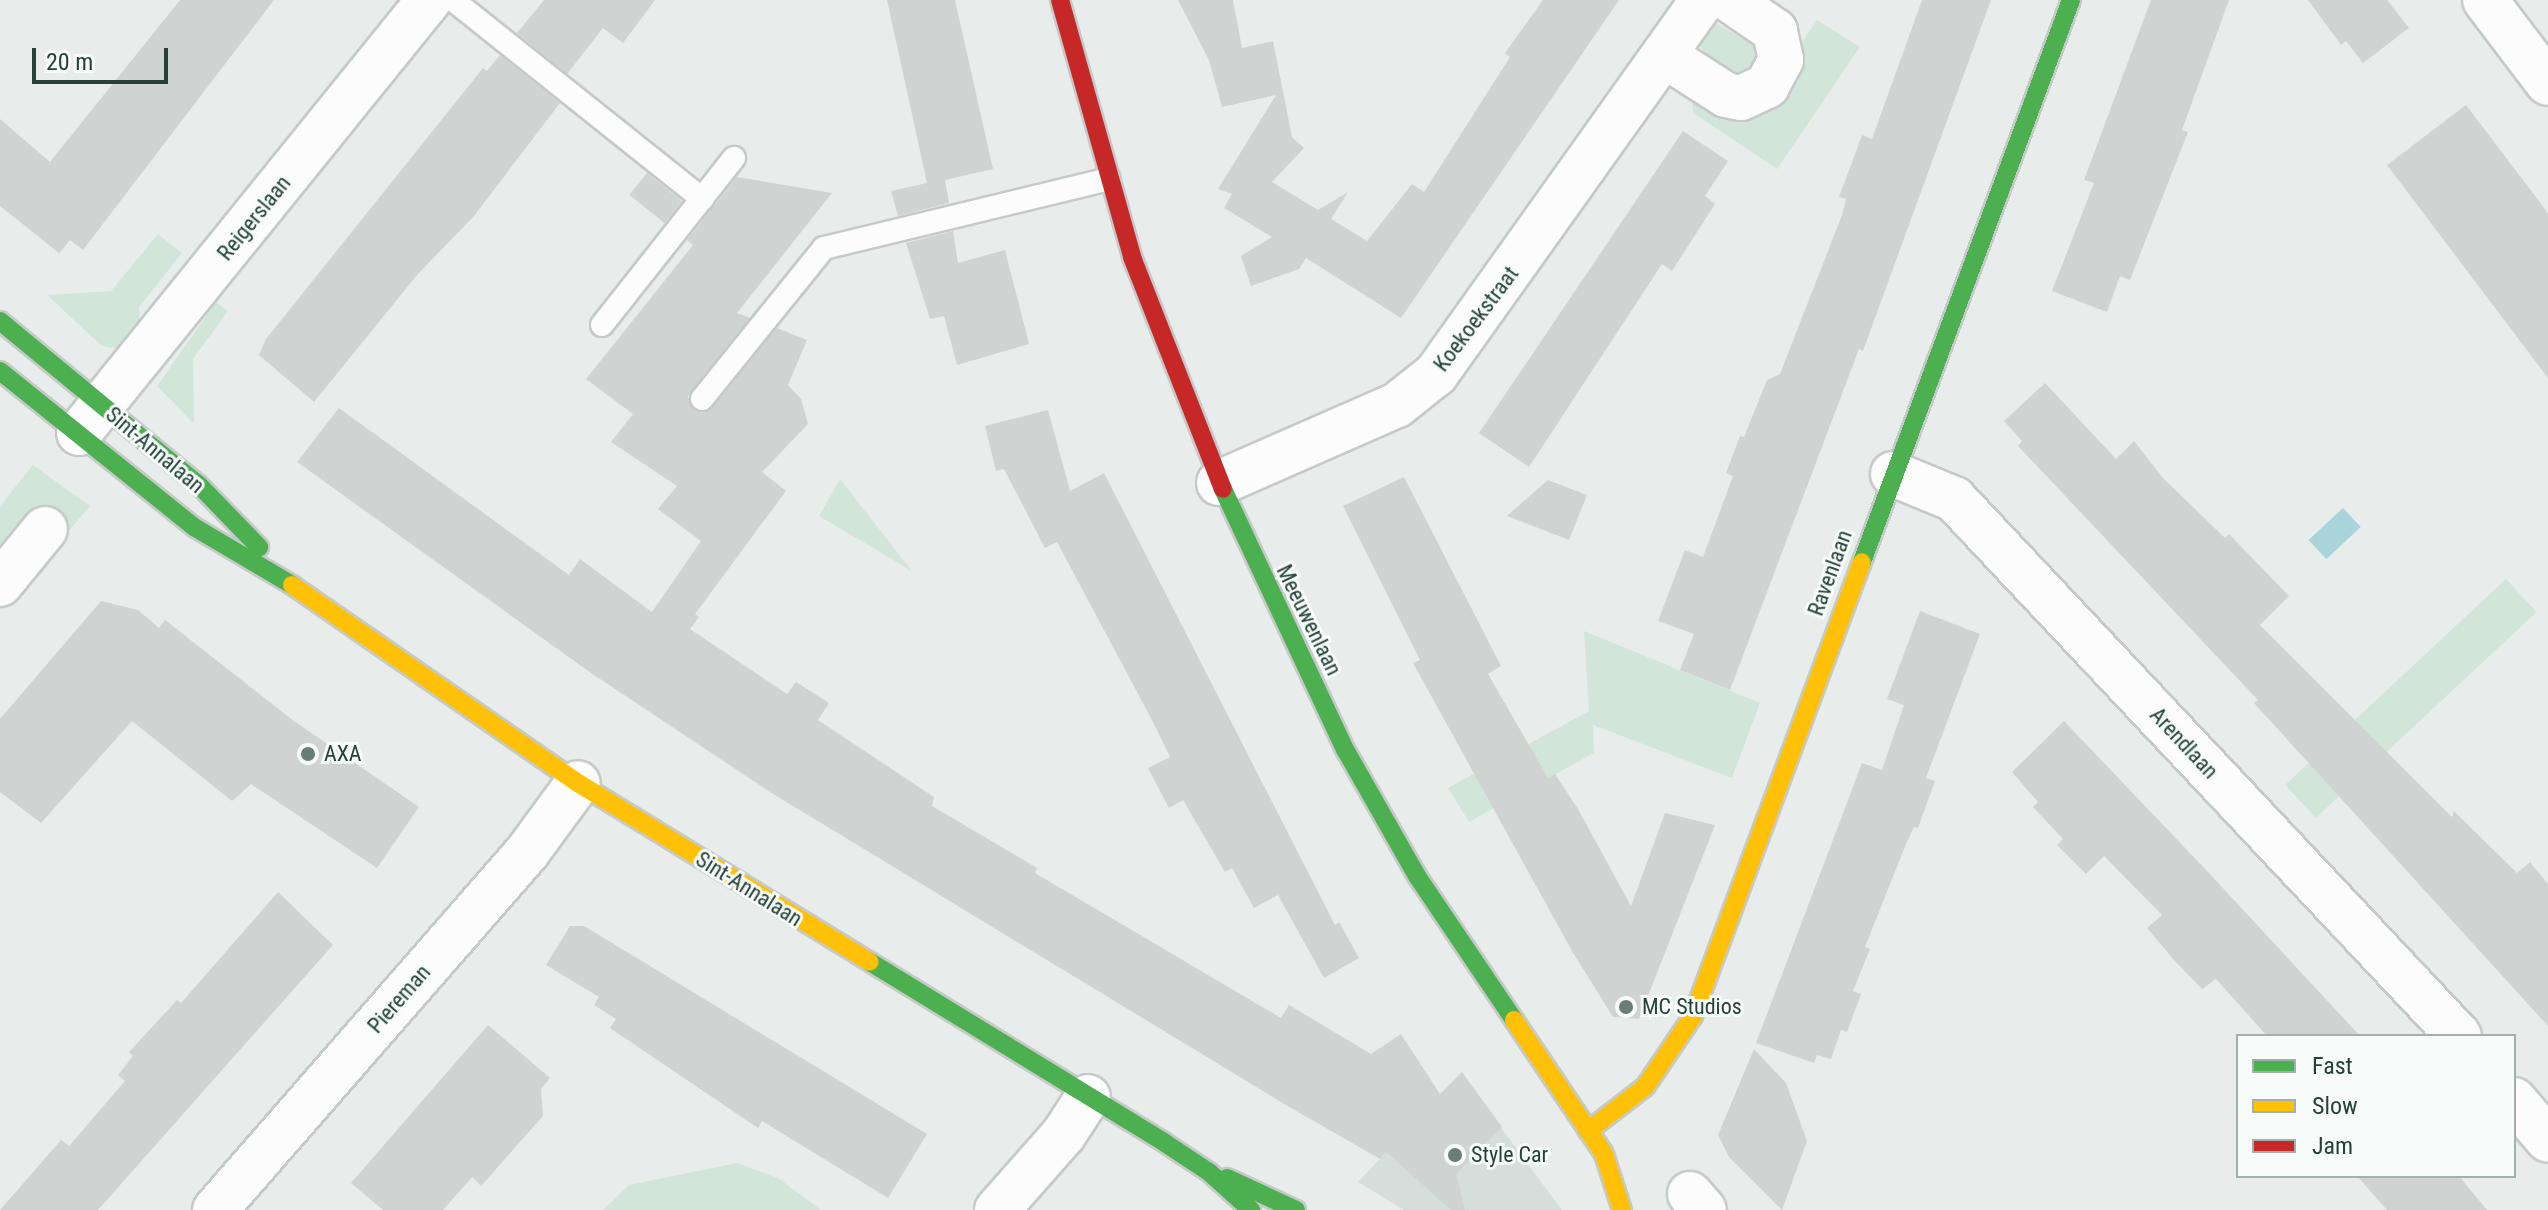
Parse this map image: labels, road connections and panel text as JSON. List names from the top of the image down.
{
  "streets": {
    "street": [
      "Reigerslaan",
      "Koekoekstraat",
      "Sint-Annalaan",
      "Ravenlaan",
      "Meeuwenlaan",
      "Arendlaan",
      "Piereman"
    ]
  },
  "crossings": [
    ["Reigerslaan", "Sint-Annalaan"],
    ["Koekoekstraat", "Meeuwenlaan"],
    ["Sint-Annalaan", "Piereman"],
    ["Ravenlaan", "Meeuwenlaan"],
    ["Ravenlaan", "Arendlaan"]
  ],
  "places": ["AXA", "MC Studios", "Style Car"],
  "legend": ["Fast", "Slow", "Jam"],
  "scale_bar": "20 m"
}
